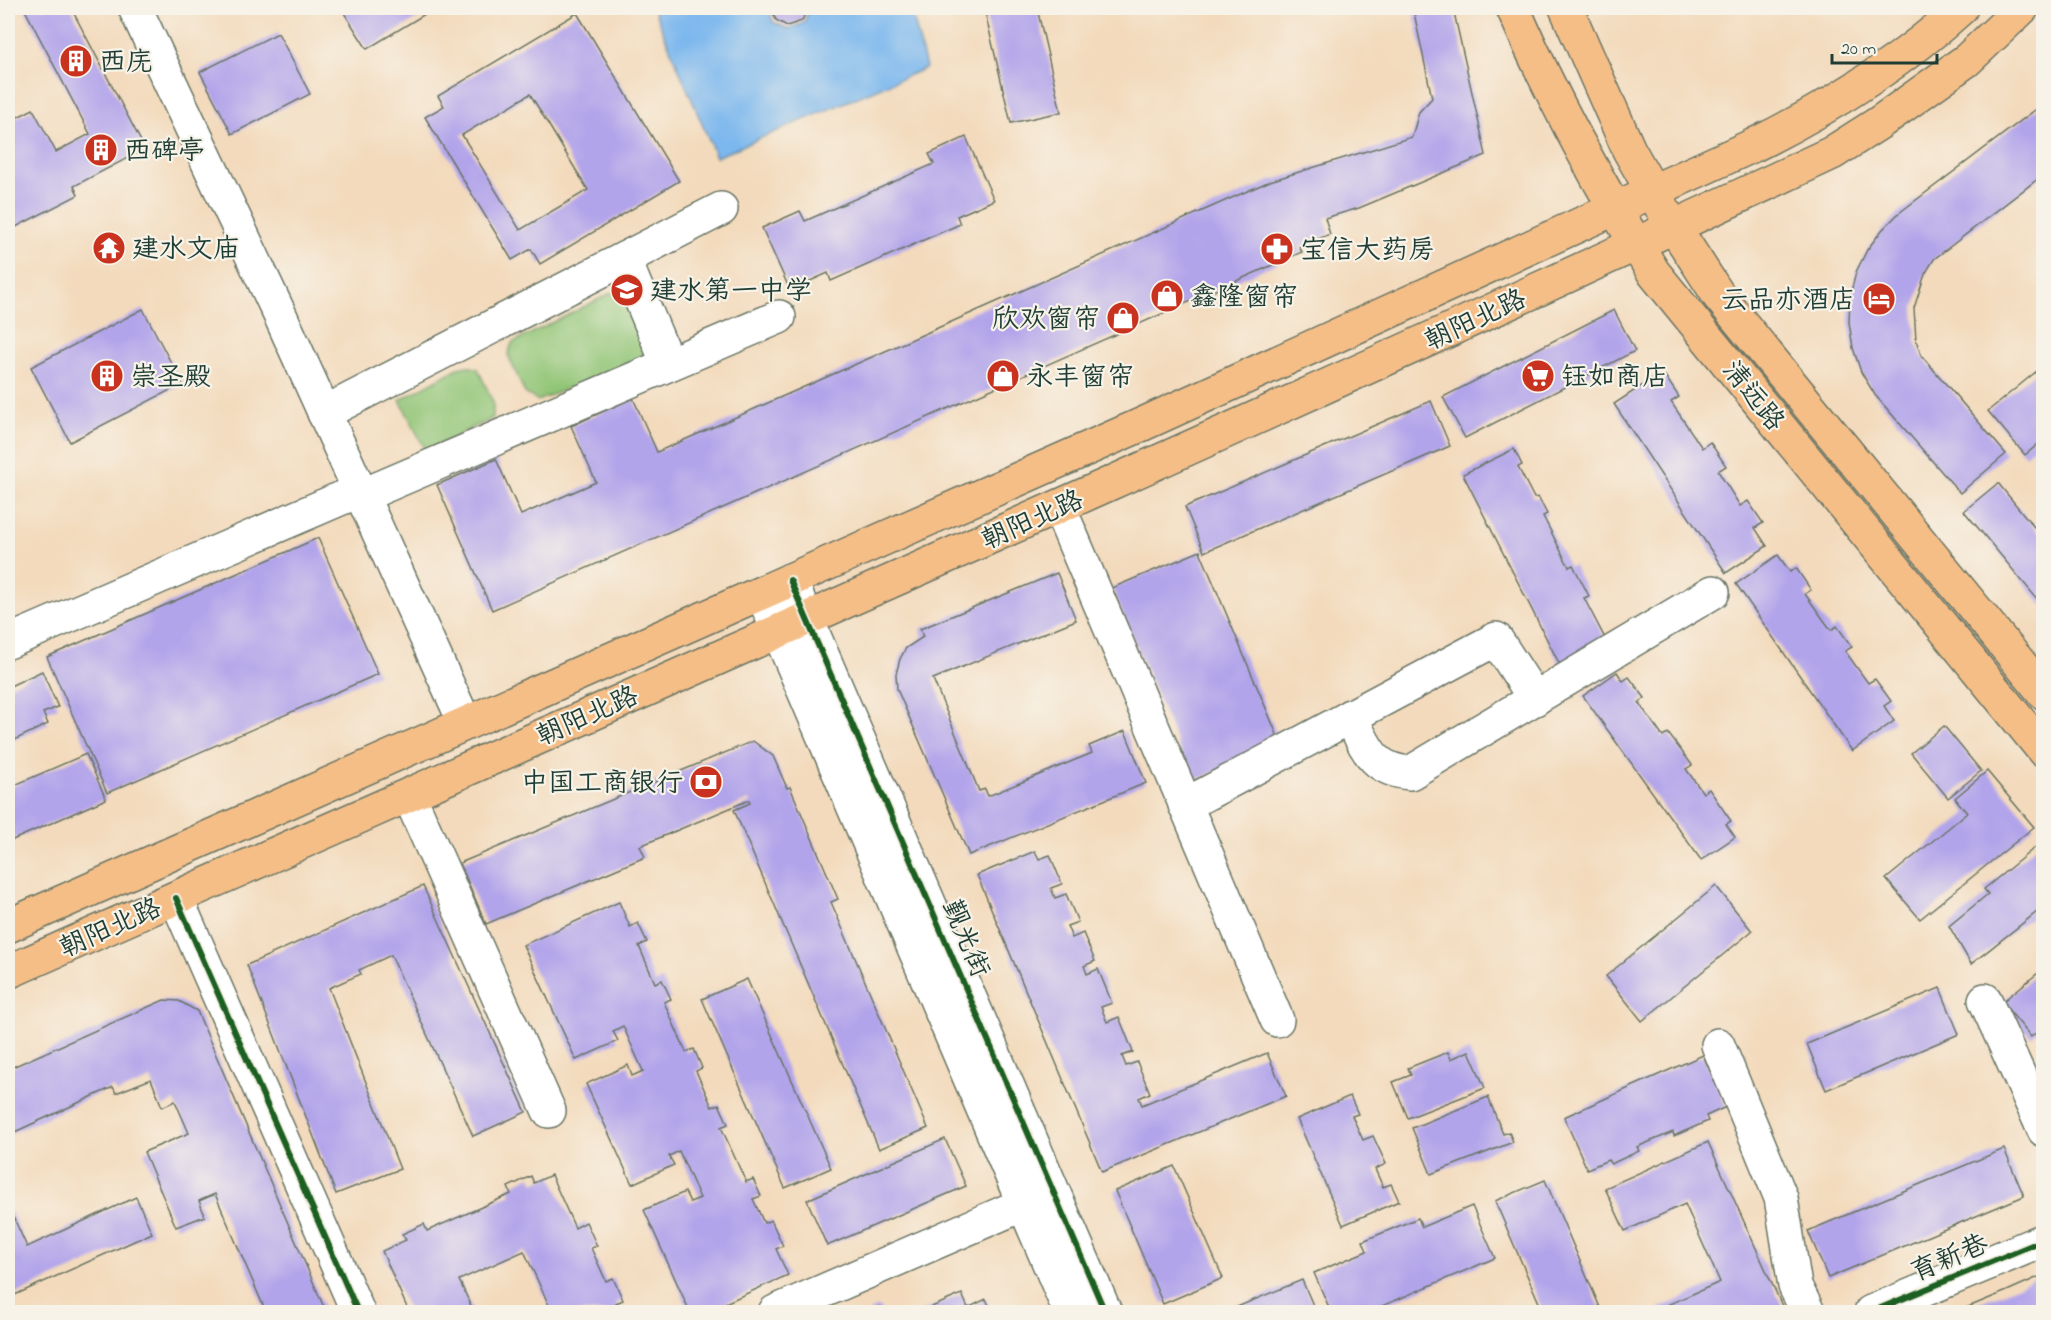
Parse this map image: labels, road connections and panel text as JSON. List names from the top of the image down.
{
  "streets": {
    "main road": ["朝阳北路", "清远路"],
    "street": ["觐光街", "育新巷"]
  },
  "crossings": [
    ["朝阳北路", "清远路"],
    ["朝阳北路", "觐光街"]
  ],
  "places": {
    "building": ["西庑", "西碑亭", "崇圣殿"],
    "temple": ["建水文庙"],
    "pharmacy": ["宝信大药房"],
    "school or university": ["建水第一中学"],
    "shop": ["鑫隆窗帘", "欣欢窗帘", "永丰窗帘"],
    "hotel": ["云品亦酒店"],
    "supermarket": ["钰如商店"],
    "bank": ["中国工商银行"]
  },
  "scale_bar": "20 m"
}
